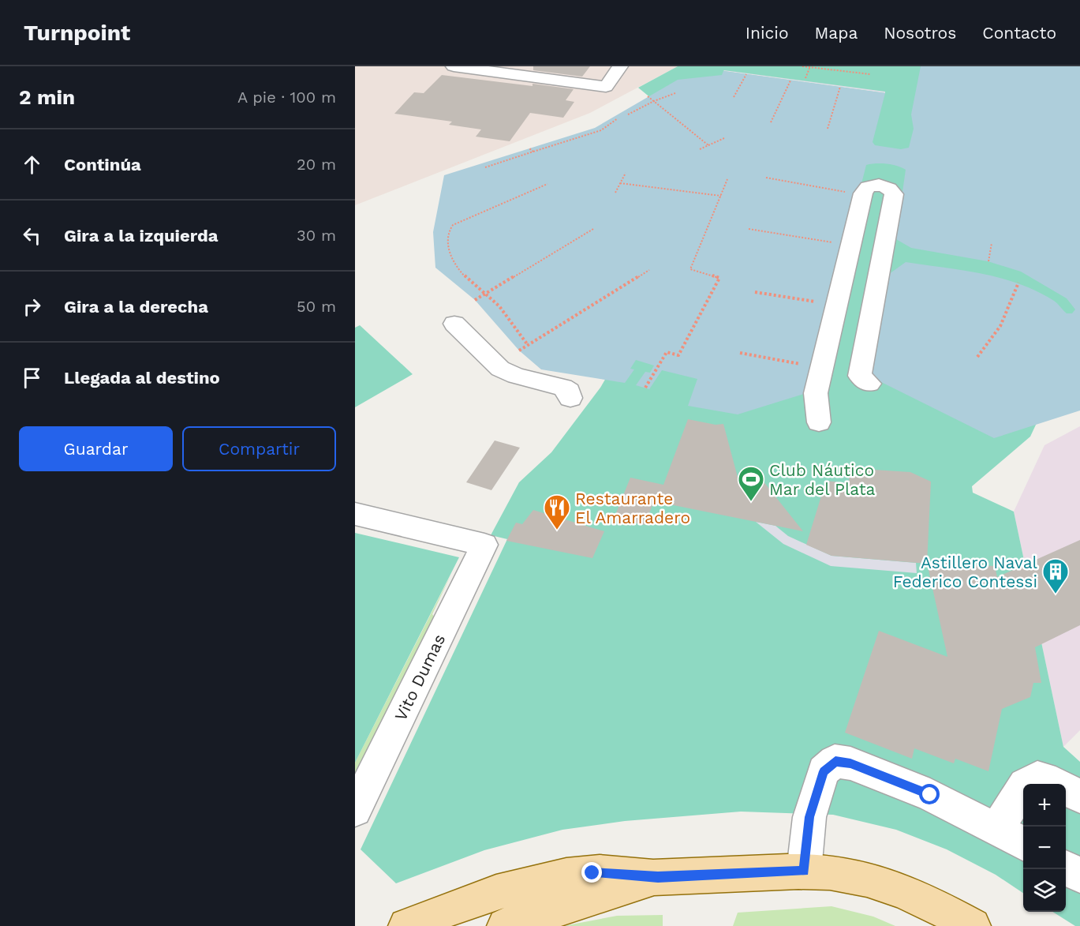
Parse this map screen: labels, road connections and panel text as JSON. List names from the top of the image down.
{
  "streets": {
    "street": ["Vito Dumas"]
  },
  "places": {
    "sports": ["Club Náutico Mar del Plata"],
    "restaurant": ["Restaurante El Amarradero"],
    "building": ["Astillero Naval Federico Contessi"]
  },
  "page": {
    "header": "Turnpoint",
    "nav": [
      "Inicio",
      "Mapa",
      "Nosotros",
      "Contacto"
    ],
    "heading": ["2 min", "A pie · 100 m"],
    "list": [
      ["Continúa", "20 m"],
      ["Gira a la izquierda", "30 m"],
      ["Gira a la derecha", "50 m"],
      "Llegada al destino"
    ],
    "buttons": ["Guardar", "Compartir"],
    "map_buttons": ["+", "−"]
  }
}
